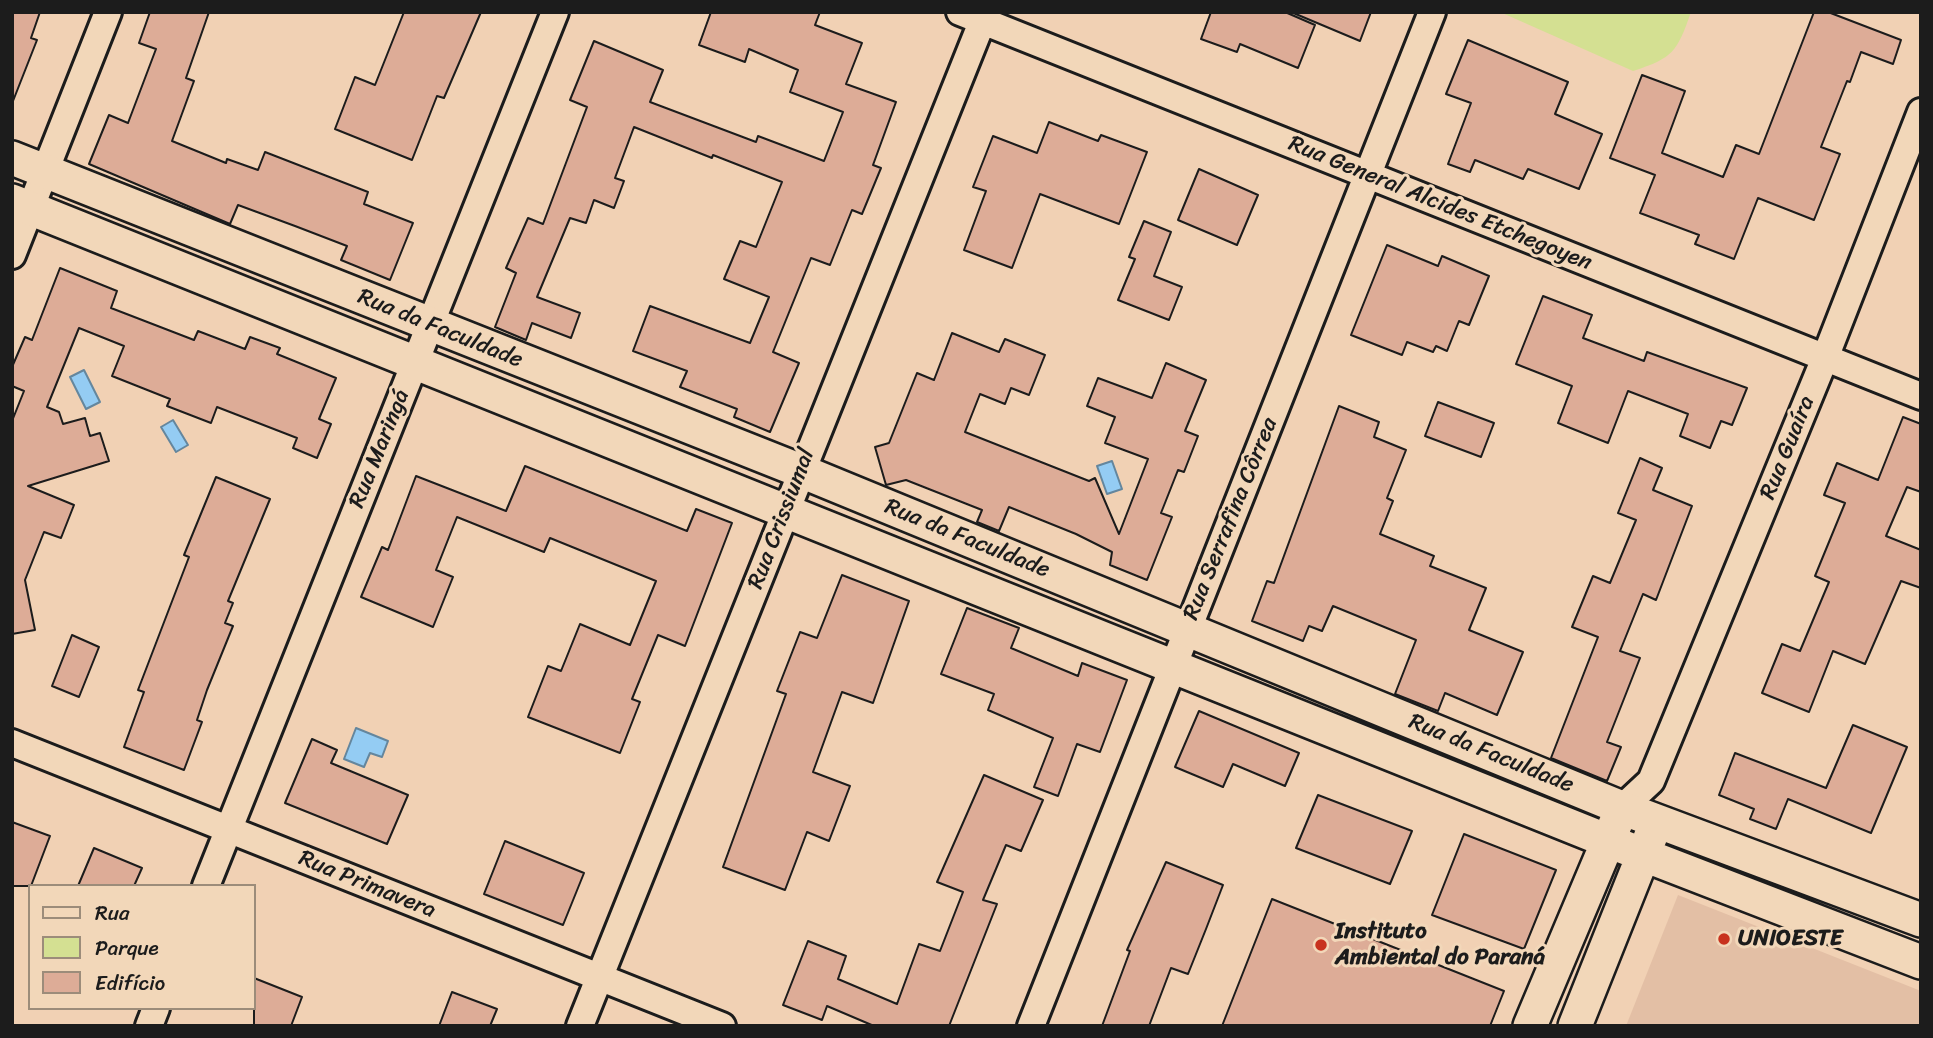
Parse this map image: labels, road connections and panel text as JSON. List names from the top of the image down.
{
  "streets": {
    "street": [
      "Rua General Alcides Etchegoyen",
      "Rua da Faculdade",
      "Rua Guaíra",
      "Rua Maringá",
      "Rua Crissiumal",
      "Rua Serrafina Côrrea",
      "Rua Primavera"
    ]
  },
  "crossings": [
    ["Rua General Alcides Etchegoyen", "Rua Guaíra"],
    ["Rua General Alcides Etchegoyen", "Rua Crissiumal"],
    ["Rua General Alcides Etchegoyen", "Rua Serrafina Côrrea"],
    ["Rua da Faculdade", "Rua Guaíra"],
    ["Rua da Faculdade", "Rua Maringá"],
    ["Rua da Faculdade", "Rua Crissiumal"],
    ["Rua da Faculdade", "Rua Serrafina Côrrea"],
    ["Rua Maringá", "Rua Primavera"],
    ["Rua Crissiumal", "Rua Primavera"]
  ],
  "places": ["UNIOESTE", "Instituto Ambiental do Paraná"],
  "legend": ["Rua", "Parque", "Edifício"]
}
